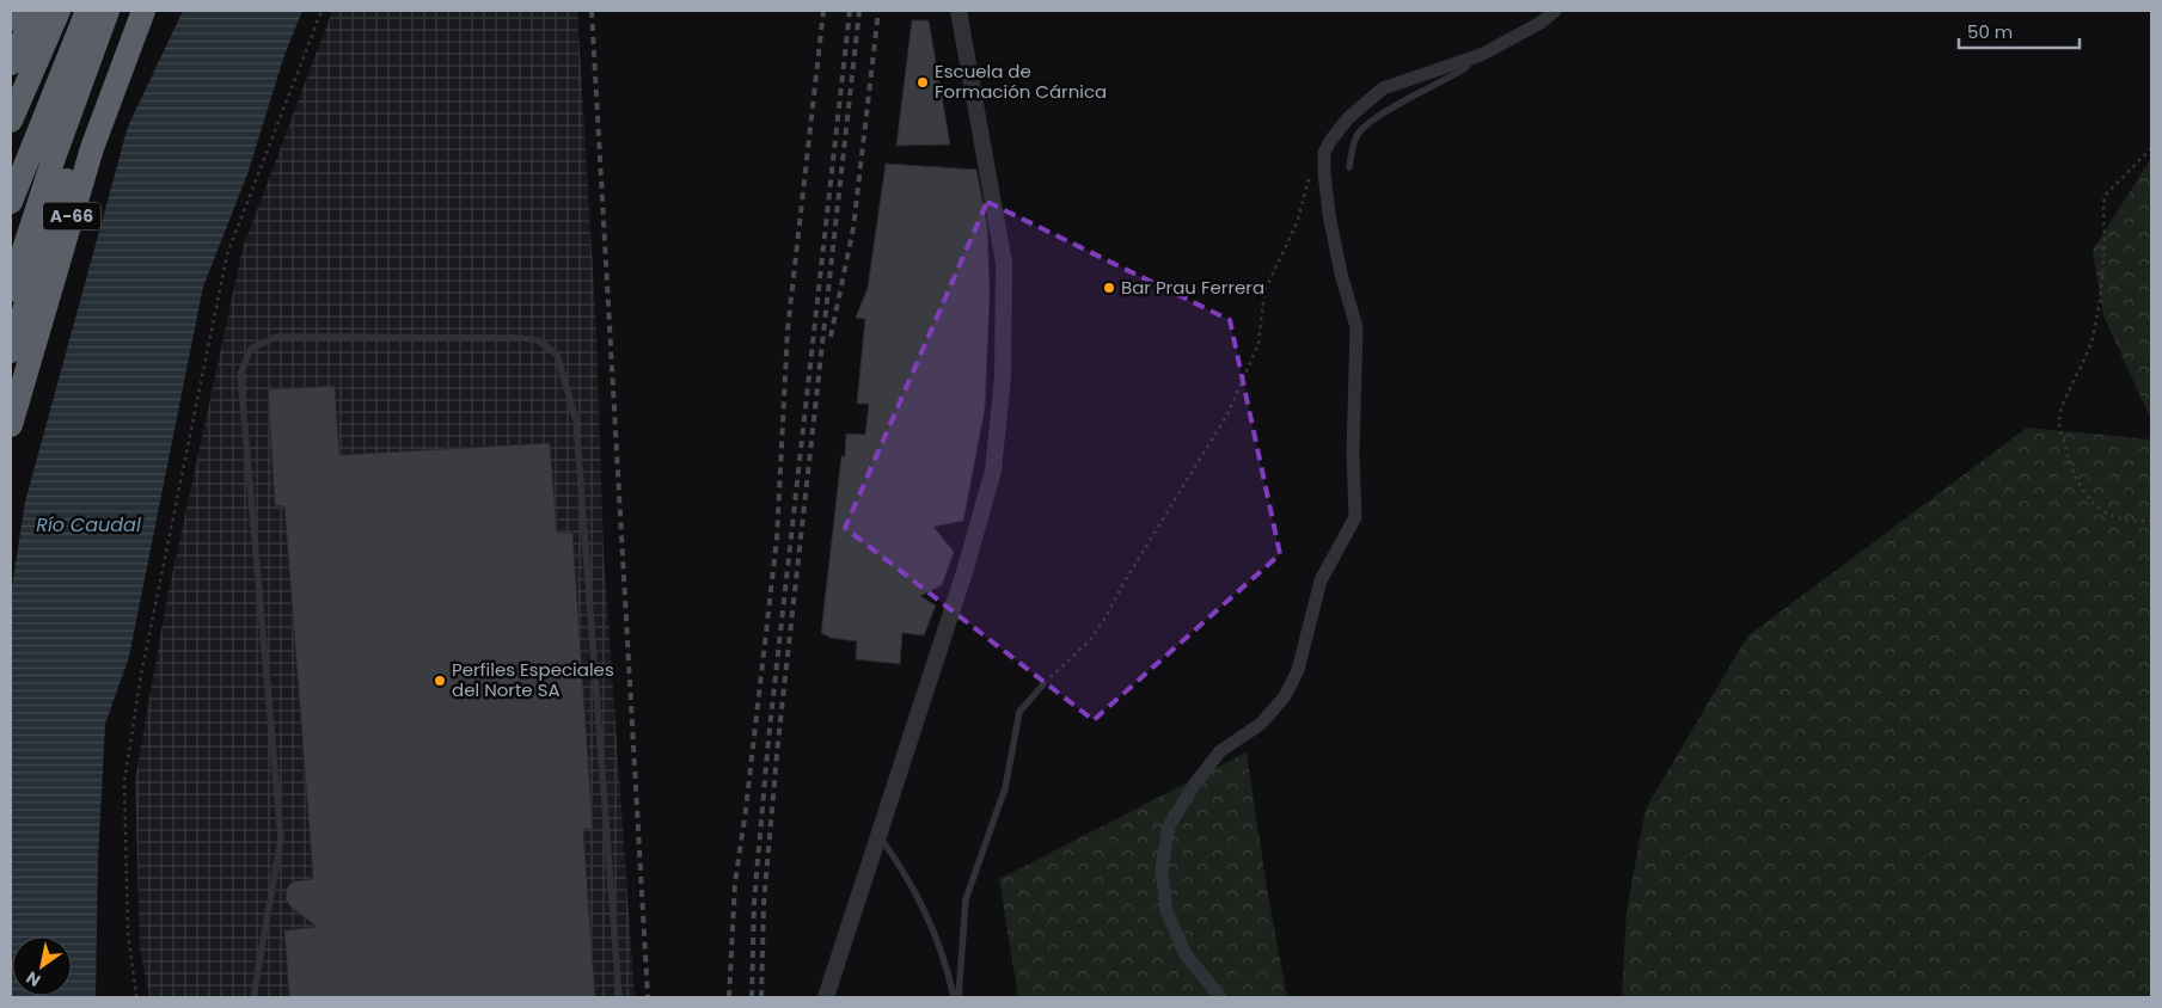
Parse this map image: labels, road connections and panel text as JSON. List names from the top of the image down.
{
  "streets": {
    "highway": ["A-66"]
  },
  "water": ["Río Caudal"],
  "places": ["Escuela de Formación Cárnica", "Bar Prau Ferrera", "Perfiles Especiales del Norte SA"],
  "scale_bar": "50 m",
  "north": "bottom left"
}
